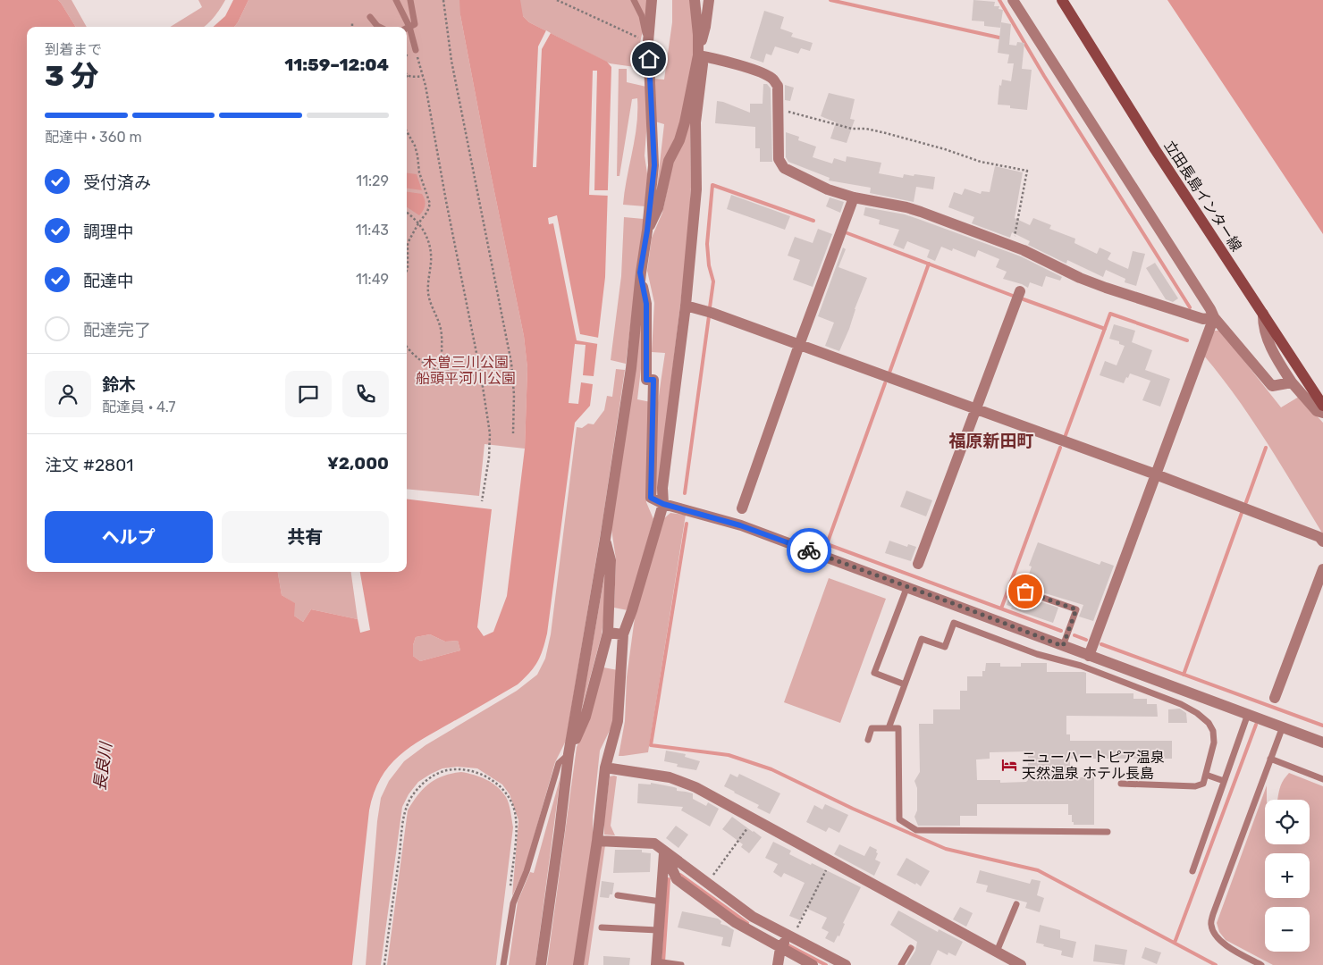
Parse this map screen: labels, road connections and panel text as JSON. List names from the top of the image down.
{
  "streets": {
    "main road": ["立田長島インター線"]
  },
  "districts": ["福原新田町"],
  "water": ["長良川"],
  "parks": ["木曽三川公園 船頭平河川公園"],
  "places": {
    "hotel": ["ニューハートピア温泉 天然温泉 ホテル長島"]
  },
  "page": {
    "heading": ["3 分", "到着まで", "11:59–12:04"],
    "panel": [
      "鈴木",
      "配達員 · 4.7",
      "注文 #2801",
      "¥2,000"
    ],
    "bar": "配達中 · 360 m",
    "list": [
      ["受付済み", "11:29"],
      ["調理中", "11:43"],
      ["配達中", "11:49"],
      "配達完了"
    ],
    "buttons": ["ヘルプ", "共有"],
    "map_buttons": ["+", "−"]
  }
}
